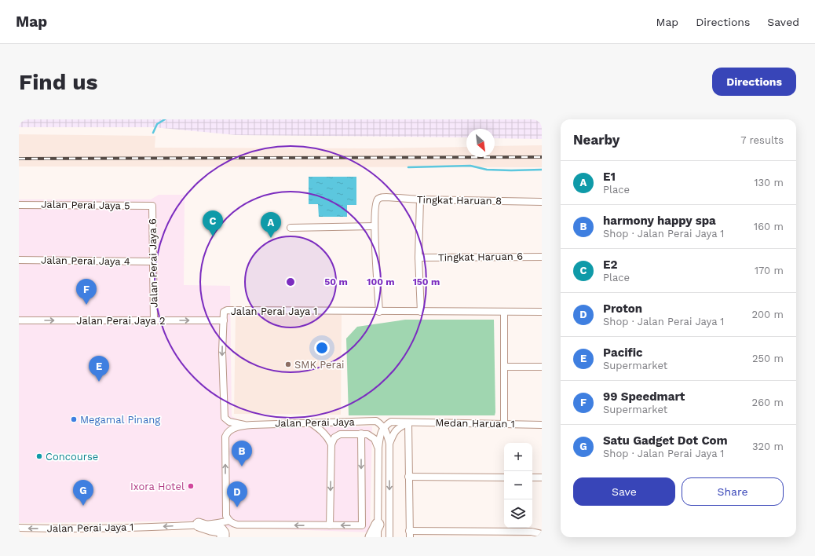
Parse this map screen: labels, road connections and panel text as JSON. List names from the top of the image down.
{
  "streets": {
    "street": [
      "Tingkat Haruan 8",
      "Jalan Perai Jaya 5",
      "Tingkat Haruan 6",
      "Jalan Perai Jaya 4",
      "Jalan Perai Jaya 6",
      "Jalan Perai Jaya 1",
      "Jalan Perai Jaya 2",
      "Jalan Perai Jaya",
      "Medan Haruan 1"
    ]
  },
  "crossings": [
    ["Jalan Perai Jaya 5", "Jalan Perai Jaya 6"],
    ["Jalan Perai Jaya 4", "Jalan Perai Jaya 6"],
    ["Jalan Perai Jaya 6", "Jalan Perai Jaya 2"],
    ["Jalan Perai Jaya 1", "Jalan Perai Jaya 2"],
    ["Jalan Perai Jaya 1", "Jalan Perai Jaya"],
    ["Jalan Perai Jaya", "Medan Haruan 1"]
  ],
  "one_way": ["Jalan Perai Jaya 2"],
  "places": [
    "SMK Perai",
    "Megamal Pinang",
    "Concourse",
    "Ixora Hotel"
  ],
  "north": "bottom right",
  "page": {
    "header": "Map",
    "nav": ["Map", "Directions", "Saved"],
    "buttons": [
      "Directions",
      ["Save", "Share"]
    ],
    "title": "Find us",
    "heading": ["Nearby", "7 results"],
    "list": [
      {
        "mark": "A",
        "name": "E1",
        "note": "Place",
        "value": "130 m"
      },
      {
        "mark": "B",
        "name": "harmony happy spa",
        "note": "Shop · Jalan Perai Jaya 1",
        "value": "160 m"
      },
      {
        "mark": "C",
        "name": "E2",
        "note": "Place",
        "value": "170 m"
      },
      {
        "mark": "D",
        "name": "Proton",
        "note": "Shop · Jalan Perai Jaya 1",
        "value": "200 m"
      },
      {
        "mark": "E",
        "name": "Pacific",
        "note": "Supermarket",
        "value": "250 m"
      },
      {
        "mark": "F",
        "name": "99 Speedmart",
        "note": "Supermarket",
        "value": "260 m"
      },
      {
        "mark": "G",
        "name": "Satu Gadget Dot Com",
        "note": "Shop · Jalan Perai Jaya 1",
        "value": "320 m"
      }
    ],
    "pins": [
      "C",
      "A",
      "F",
      "E",
      "B",
      "G",
      "D"
    ],
    "map_buttons": ["+", "−"]
  },
  "rings": ["50 m", "100 m", "150 m"]
}
